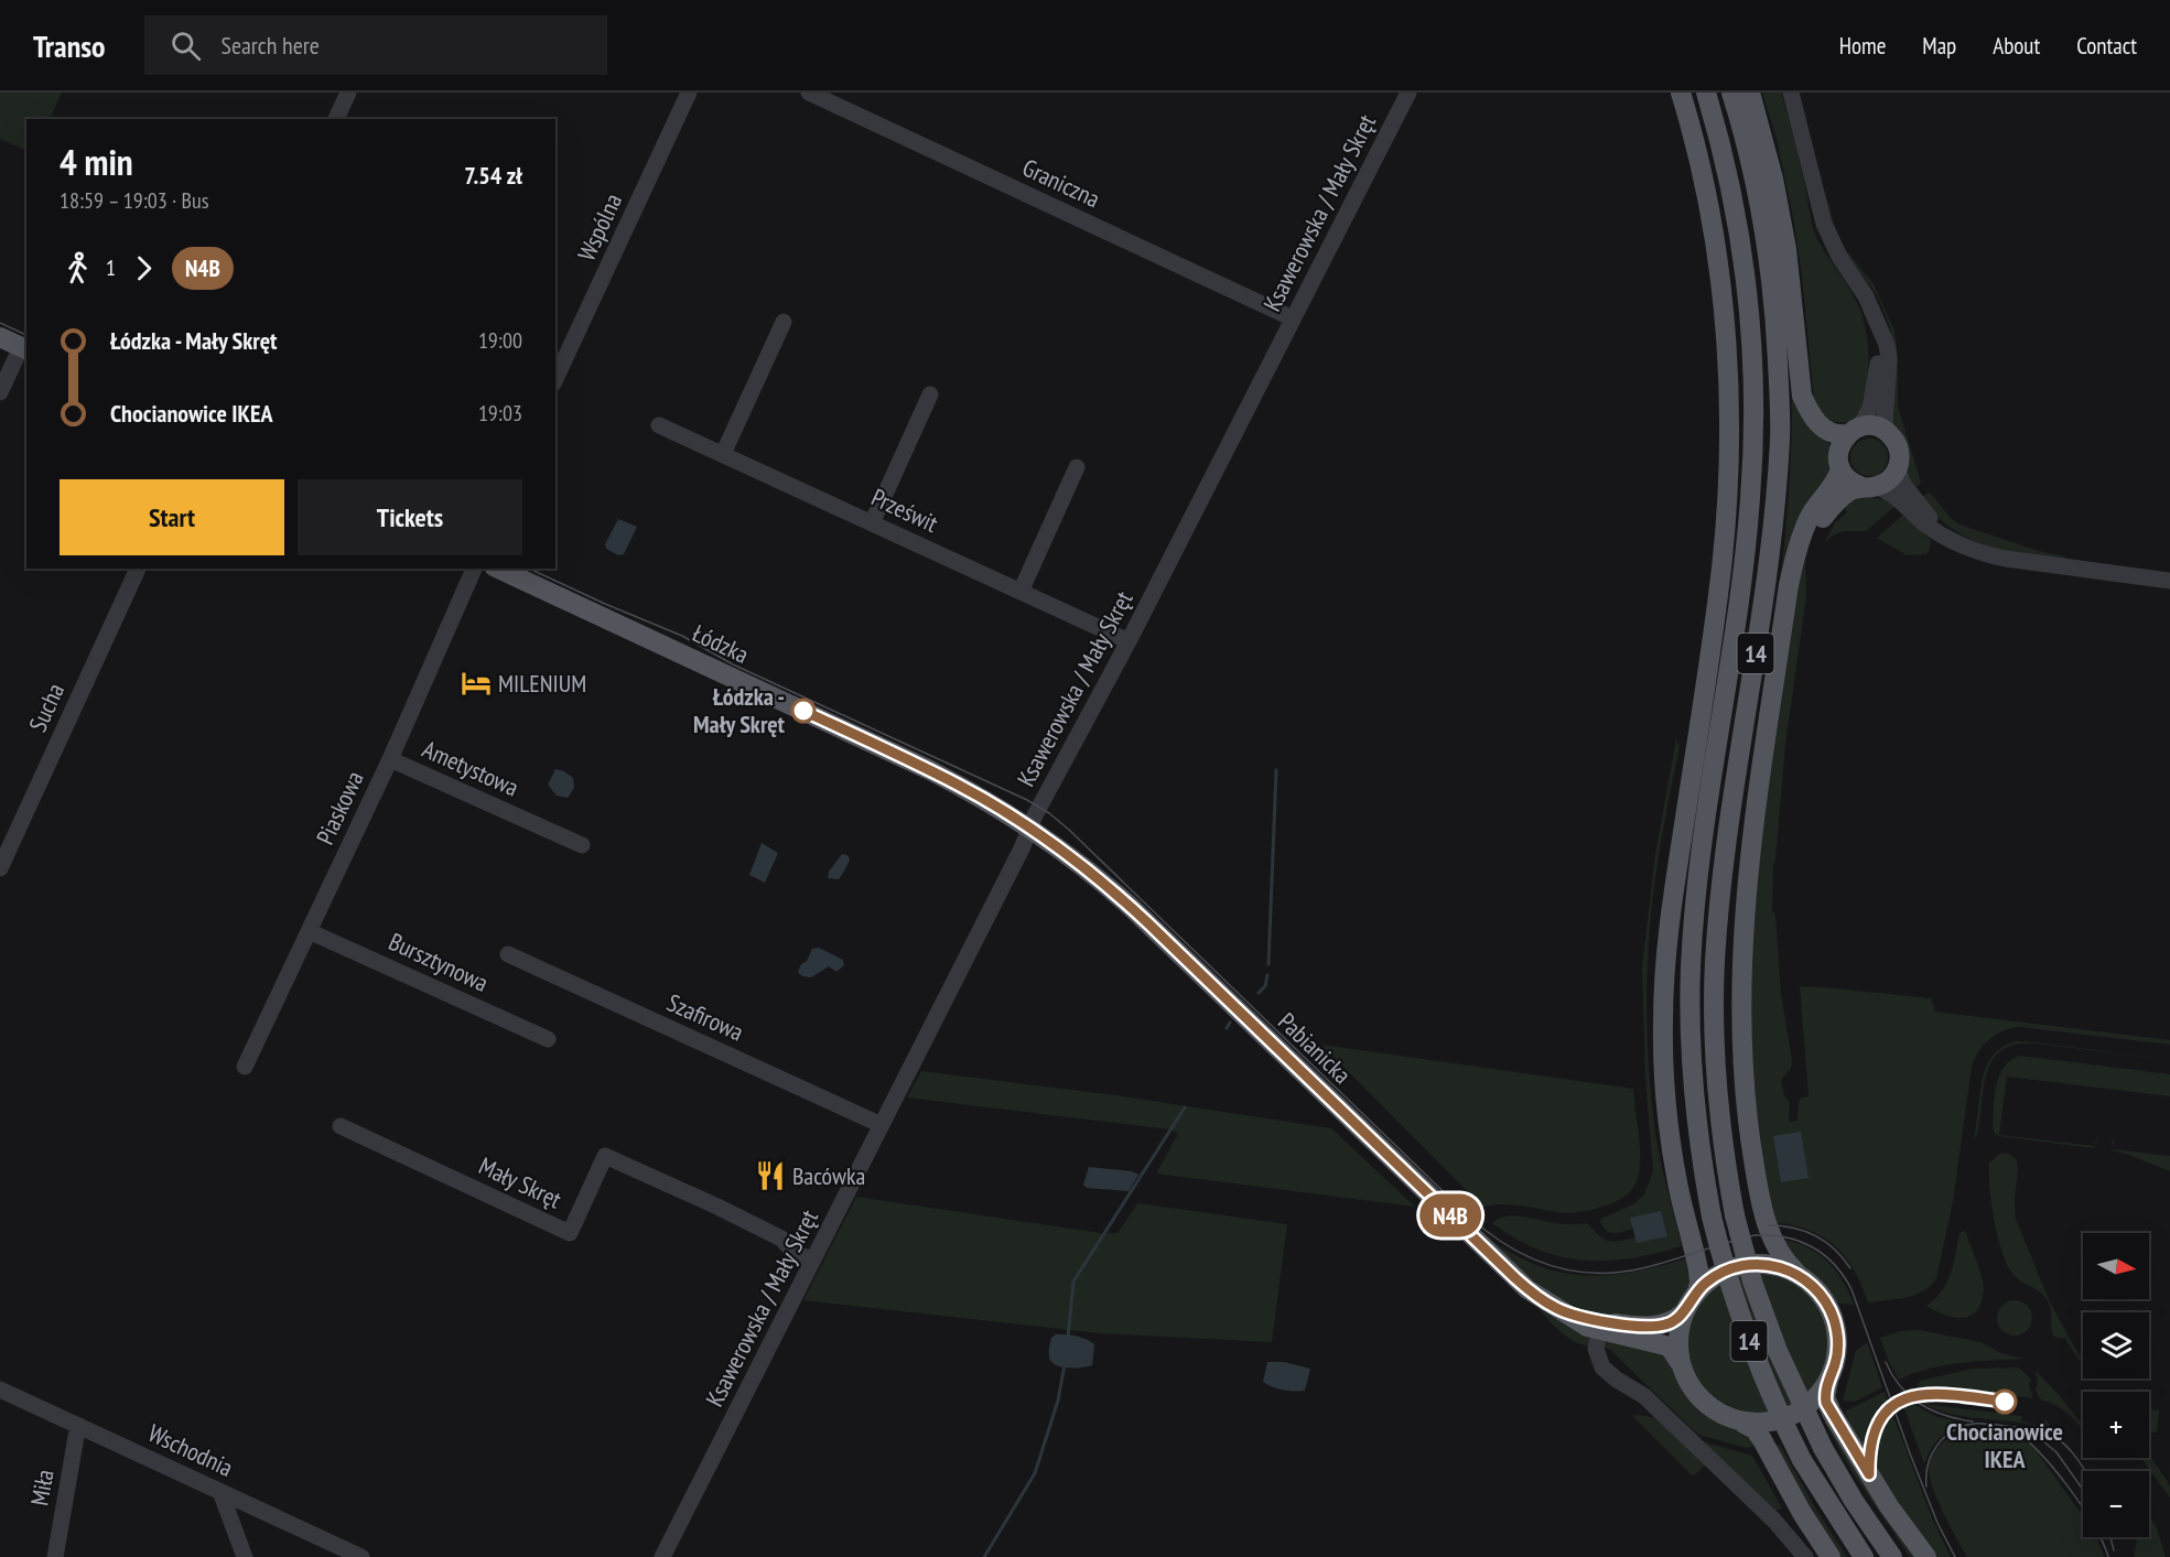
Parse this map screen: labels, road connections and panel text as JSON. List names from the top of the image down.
{
  "streets": {
    "main road": ["Łódzka", "14", "Pabianicka"],
    "street": [
      "Graniczna",
      "Ksawerowska / Mały Skręt",
      "Wspólna",
      "Prześwit",
      "Sucha",
      "Ametystowa",
      "Piaskowa",
      "Bursztynowa",
      "Szafirowa",
      "Mały Skręt",
      "Wschodnia",
      "Miła"
    ]
  },
  "crossings": [
    ["Graniczna", "Ksawerowska / Mały Skręt"],
    ["Ksawerowska / Mały Skręt", "Prześwit"],
    ["Ksawerowska / Mały Skręt", "Łódzka"],
    ["Ksawerowska / Mały Skręt", "Szafirowa"],
    ["Ksawerowska / Mały Skręt", "Pabianicka"],
    ["Ksawerowska / Mały Skręt", "Mały Skręt"],
    ["Łódzka", "Pabianicka"],
    ["Ametystowa", "Piaskowa"],
    ["Piaskowa", "Bursztynowa"],
    ["Wschodnia", "Miła"]
  ],
  "places": {
    "hotel": ["MILENIUM"],
    "other": ["Łódzka - Mały Skręt", "Chocianowice IKEA"],
    "restaurant": ["Bacówka"]
  },
  "lines": ["bus line N4B"],
  "north": "right",
  "page": {
    "header": "Transo",
    "search": "Search here",
    "nav": [
      "Home",
      "Map",
      "About",
      "Contact"
    ],
    "on_map": "N4B",
    "heading": ["4 min", "18:59 – 19:03 · Bus", "7.54 zł"],
    "legs": ["1", "N4B"],
    "list": [
      {
        "name": "Łódzka - Mały Skręt",
        "value": "19:00"
      },
      {
        "name": "Chocianowice IKEA",
        "value": "19:03"
      }
    ],
    "buttons": ["Start", "Tickets"],
    "map_buttons": ["+", "−"]
  }
}
